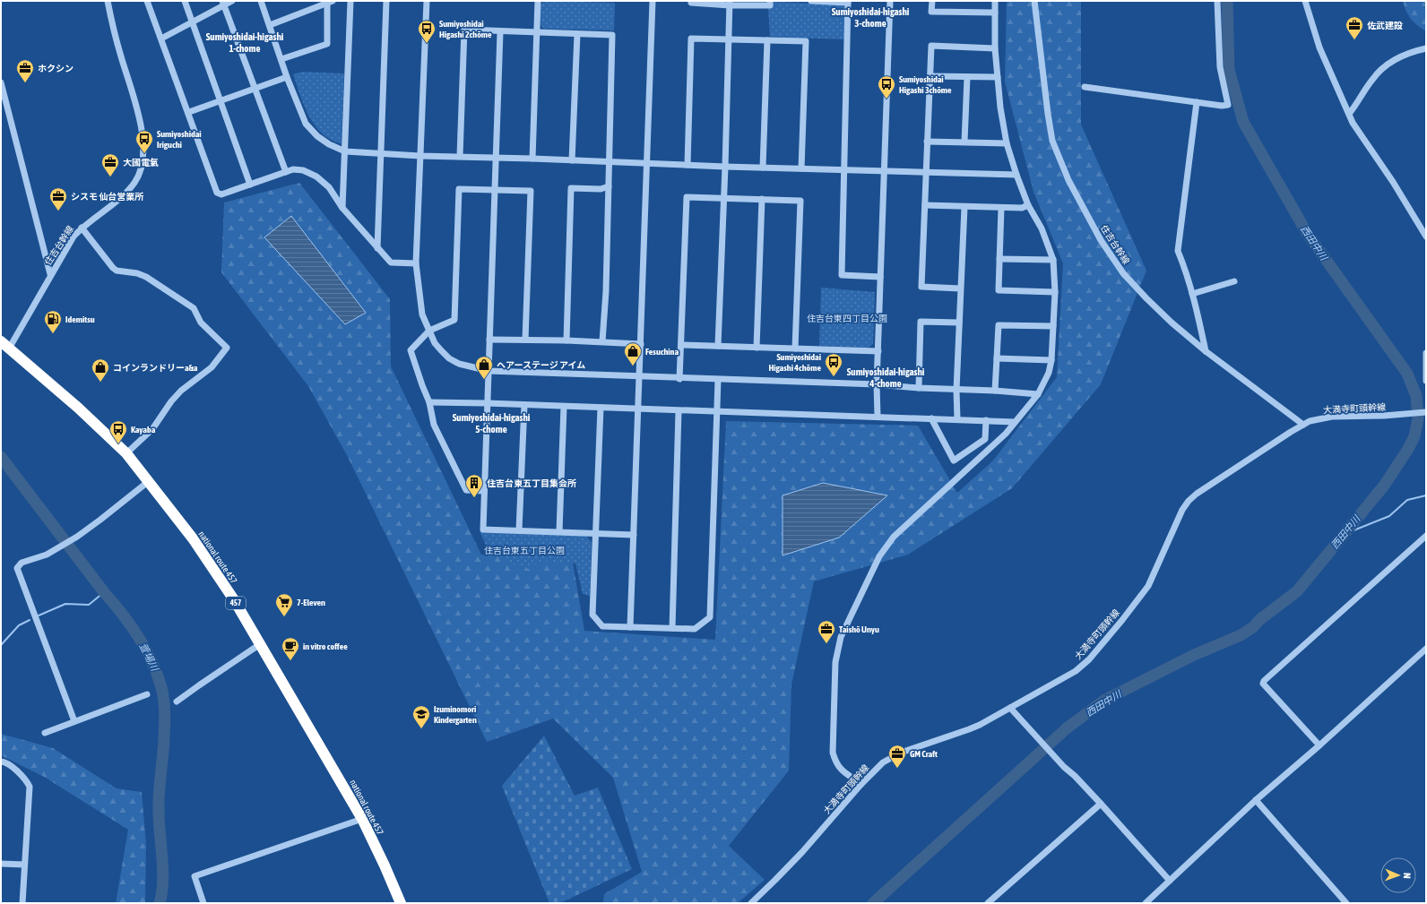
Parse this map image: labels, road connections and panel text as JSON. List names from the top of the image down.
{
  "streets": {
    "highway": ["national route 457", "457"],
    "street": ["住吉台幹線", "大満寺町頭幹線"]
  },
  "crossings": [
    ["住吉台幹線", "大満寺町頭幹線"],
    ["住吉台幹線", "national route 457"]
  ],
  "districts": [
    "Sumiyoshidai-higashi 3-chome",
    "Sumiyoshidai-higashi 1-chome",
    "Sumiyoshidai-higashi 4-chome",
    "Sumiyoshidai-higashi 5-chome"
  ],
  "water": ["西田中川", "萱場川"],
  "parks": ["住吉台東四丁目公園", "住吉台東五丁目公園"],
  "places": {
    "office": [
      "佐武建設",
      "ホクシン",
      "大國電氣",
      "シスモ 仙台営業所",
      "Taishō Unyu",
      "GM Craft"
    ],
    "bus stop": [
      "Sumiyoshidai Higashi 2chōme",
      "Sumiyoshidai Higashi 3chōme",
      "Sumiyoshidai Iriguchi",
      "Sumiyoshidai Higashi 4chōme",
      "Kayaba"
    ],
    "fuel station": ["Idemitsu"],
    "shop": ["Fesuchina", "ヘアーステージ アイム", "コインランドリーa&a"],
    "building": ["住吉台東五丁目集会所"],
    "supermarket": ["7-Eleven"],
    "cafe": ["in vitro coffee"],
    "school or university": ["Izuminomori Kindergarten"]
  },
  "north": "right"
}
